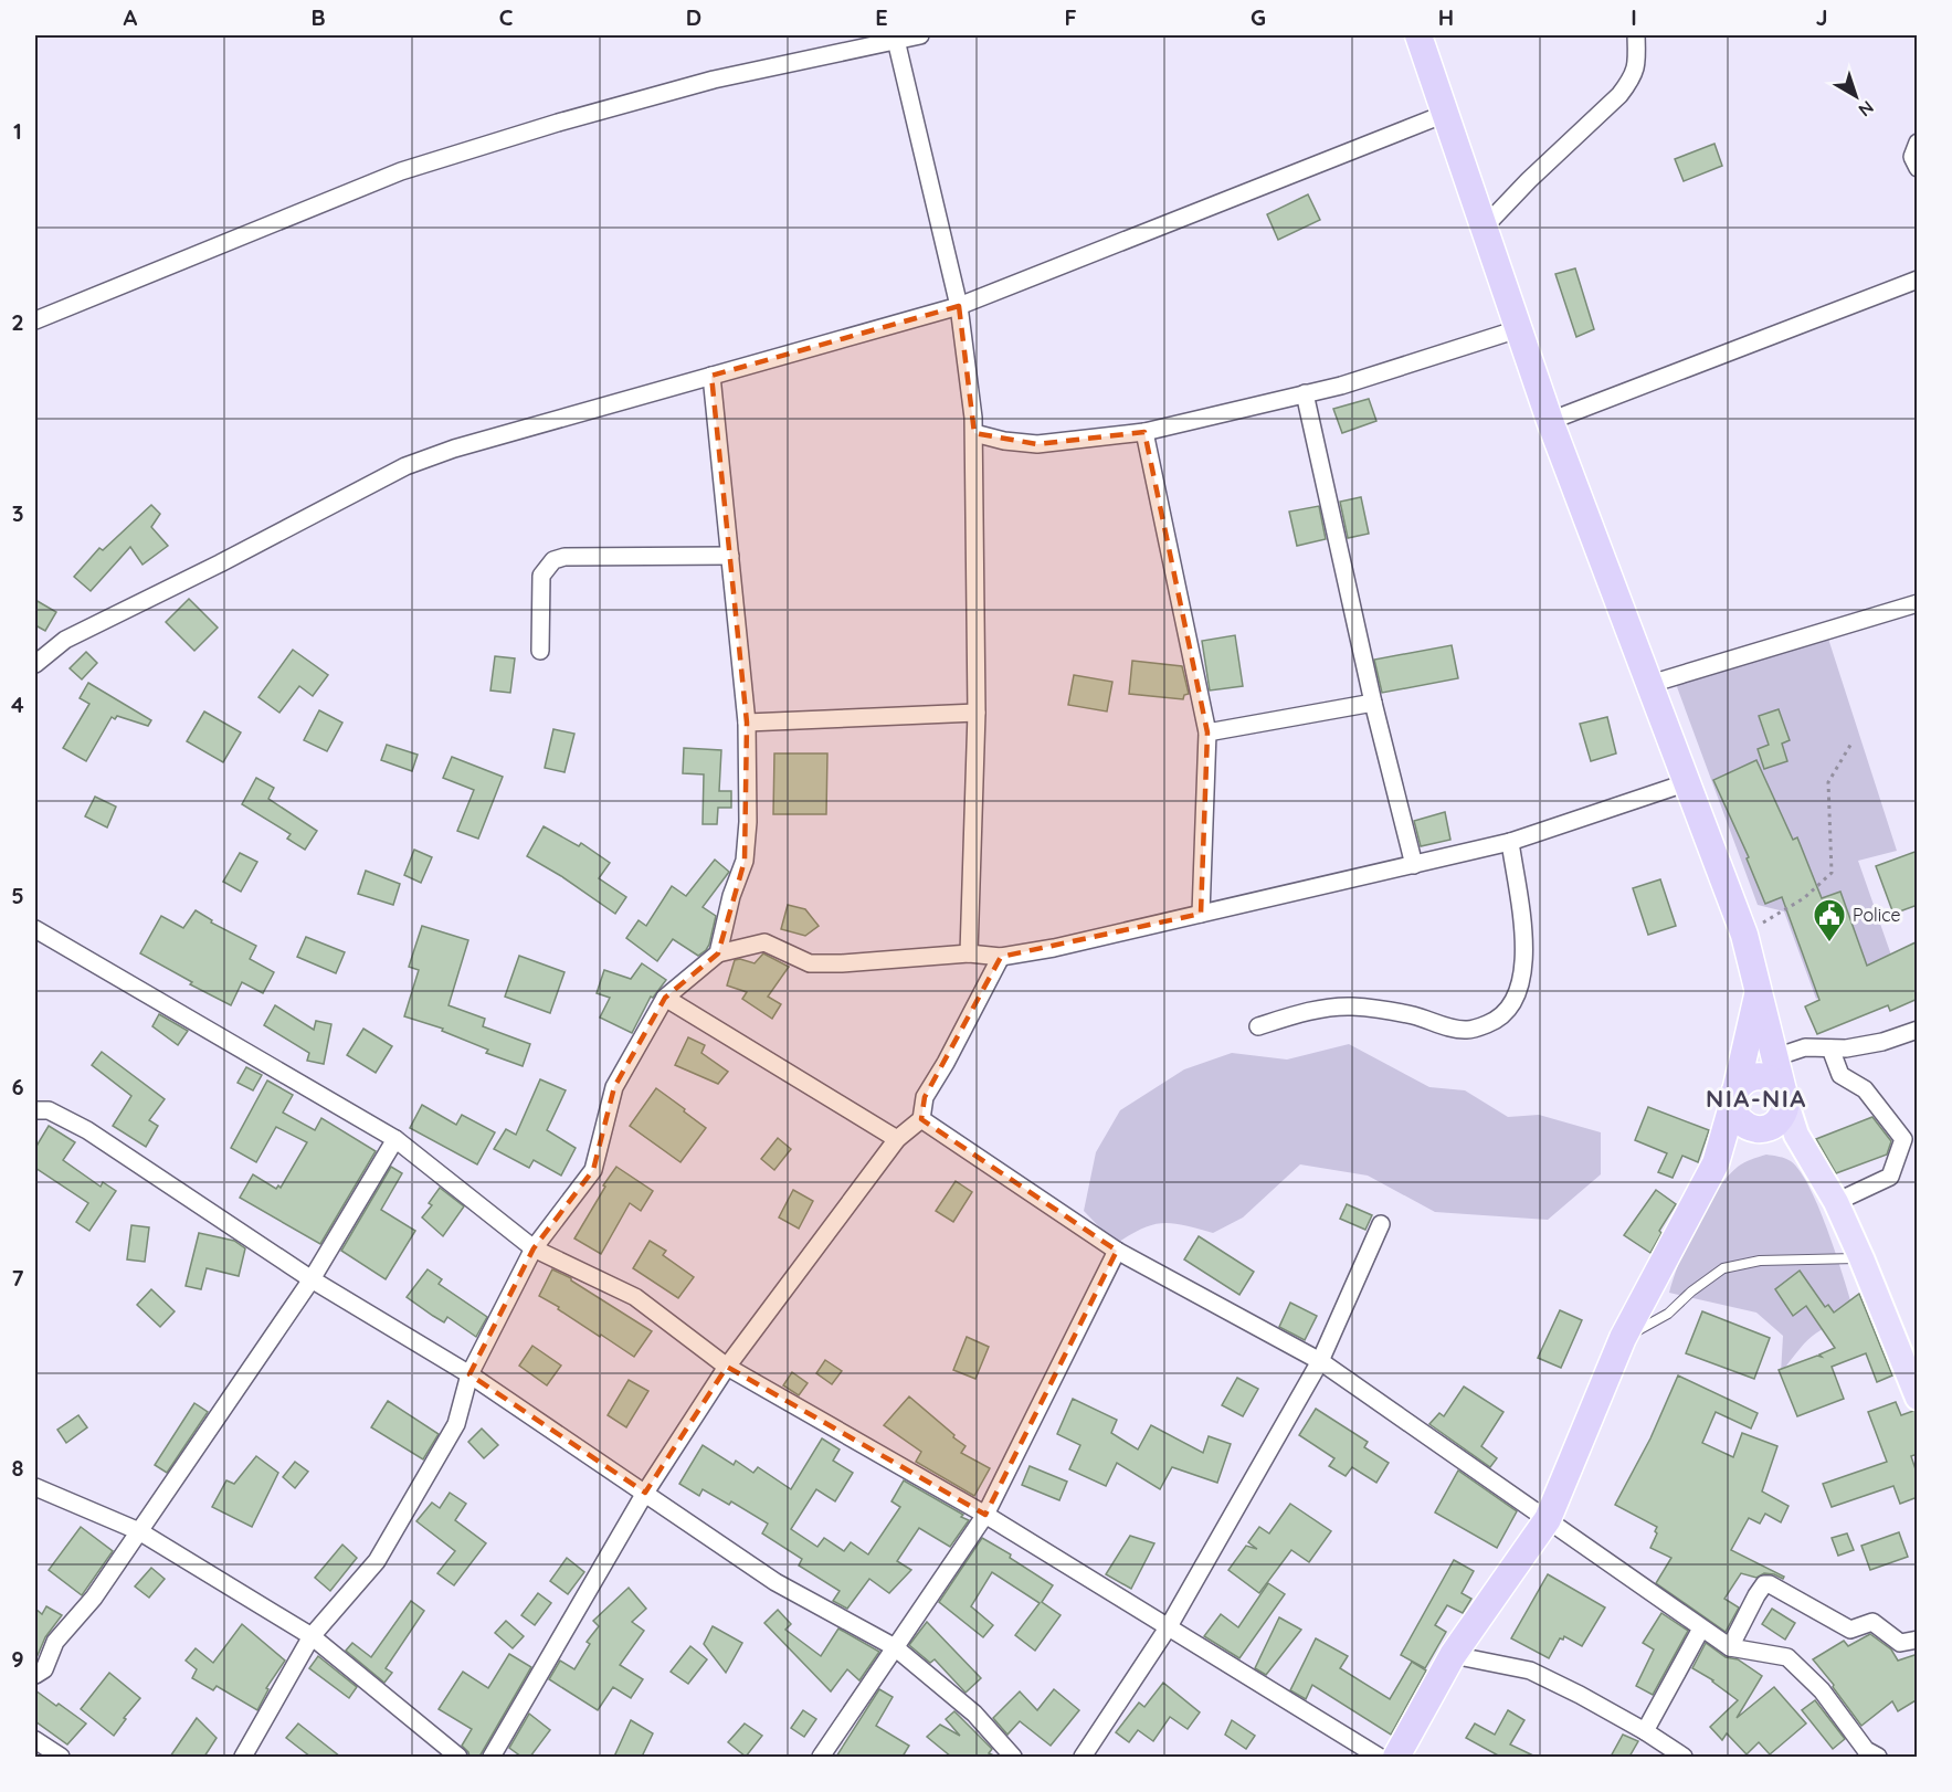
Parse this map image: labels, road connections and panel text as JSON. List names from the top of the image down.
{
  "districts": ["NIA-NIA"],
  "places": {
    "public building": ["Police"]
  },
  "north": "bottom right",
  "grid": {
    "columns": [
      "A",
      "B",
      "C",
      "D",
      "E",
      "F",
      "G",
      "H",
      "I",
      "J"
    ],
    "rows": [
      "1",
      "2",
      "3",
      "4",
      "5",
      "6",
      "7",
      "8",
      "9"
    ]
  }
}
